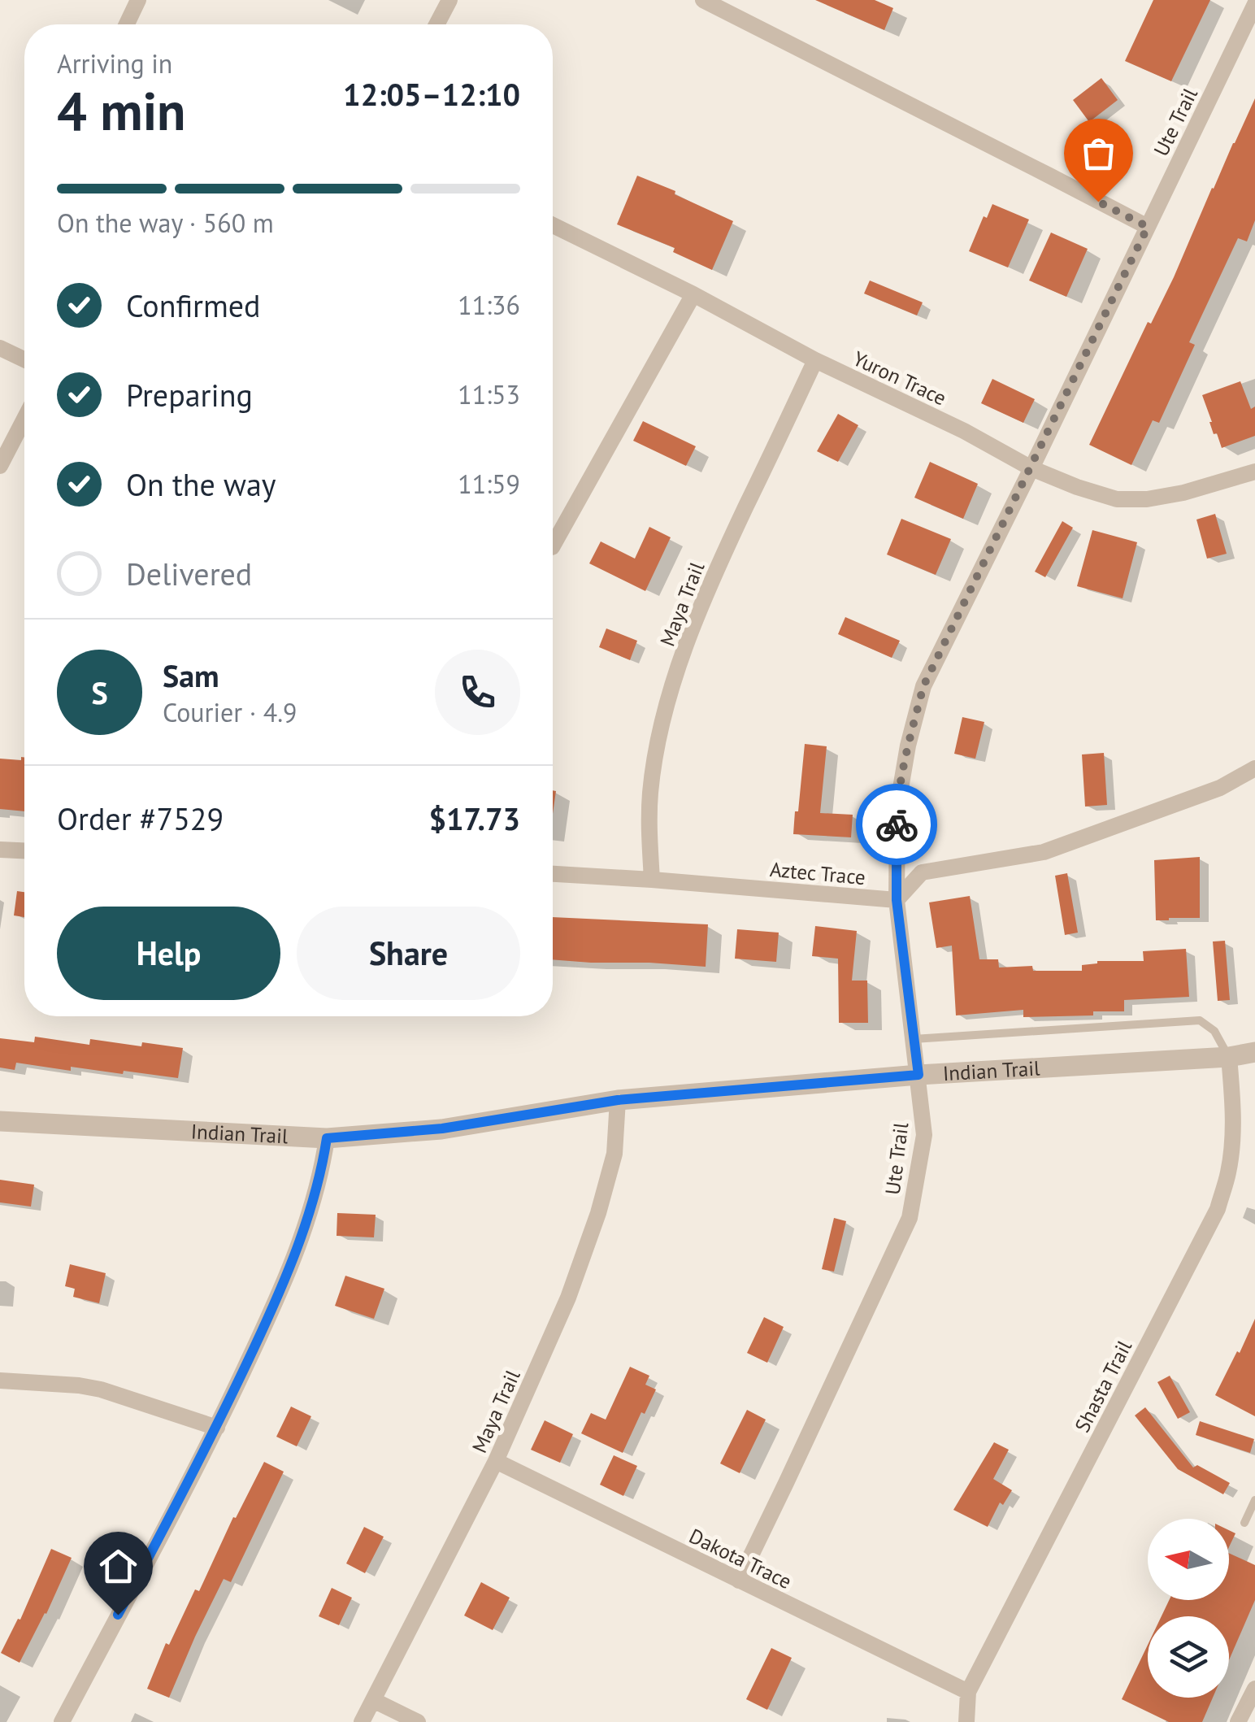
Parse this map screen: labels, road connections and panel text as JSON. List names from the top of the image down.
{
  "streets": {
    "street": [
      "Ute Trail",
      "Yuron Trace",
      "Maya Trail",
      "Aztec Trace",
      "Indian Trail",
      "Shasta Trail",
      "Dakota Trace"
    ]
  },
  "crossings": [
    ["Ute Trail", "Yuron Trace"],
    ["Ute Trail", "Aztec Trace"],
    ["Ute Trail", "Indian Trail"],
    ["Ute Trail", "Dakota Trace"],
    ["Yuron Trace", "Maya Trail"],
    ["Maya Trail", "Aztec Trace"],
    ["Maya Trail", "Indian Trail"],
    ["Maya Trail", "Dakota Trace"],
    ["Indian Trail", "Shasta Trail"],
    ["Shasta Trail", "Dakota Trace"]
  ],
  "north": "left",
  "page": {
    "heading": ["4 min", "Arriving in", "12:05–12:10"],
    "panel": [
      "Sam",
      "Courier · 4.9",
      "Order #7529",
      "$17.73"
    ],
    "bar": "On the way · 560 m",
    "list": [
      ["Confirmed", "11:36"],
      ["Preparing", "11:53"],
      ["On the way", "11:59"],
      "Delivered"
    ],
    "round": "S",
    "buttons": ["Help", "Share"]
  }
}
